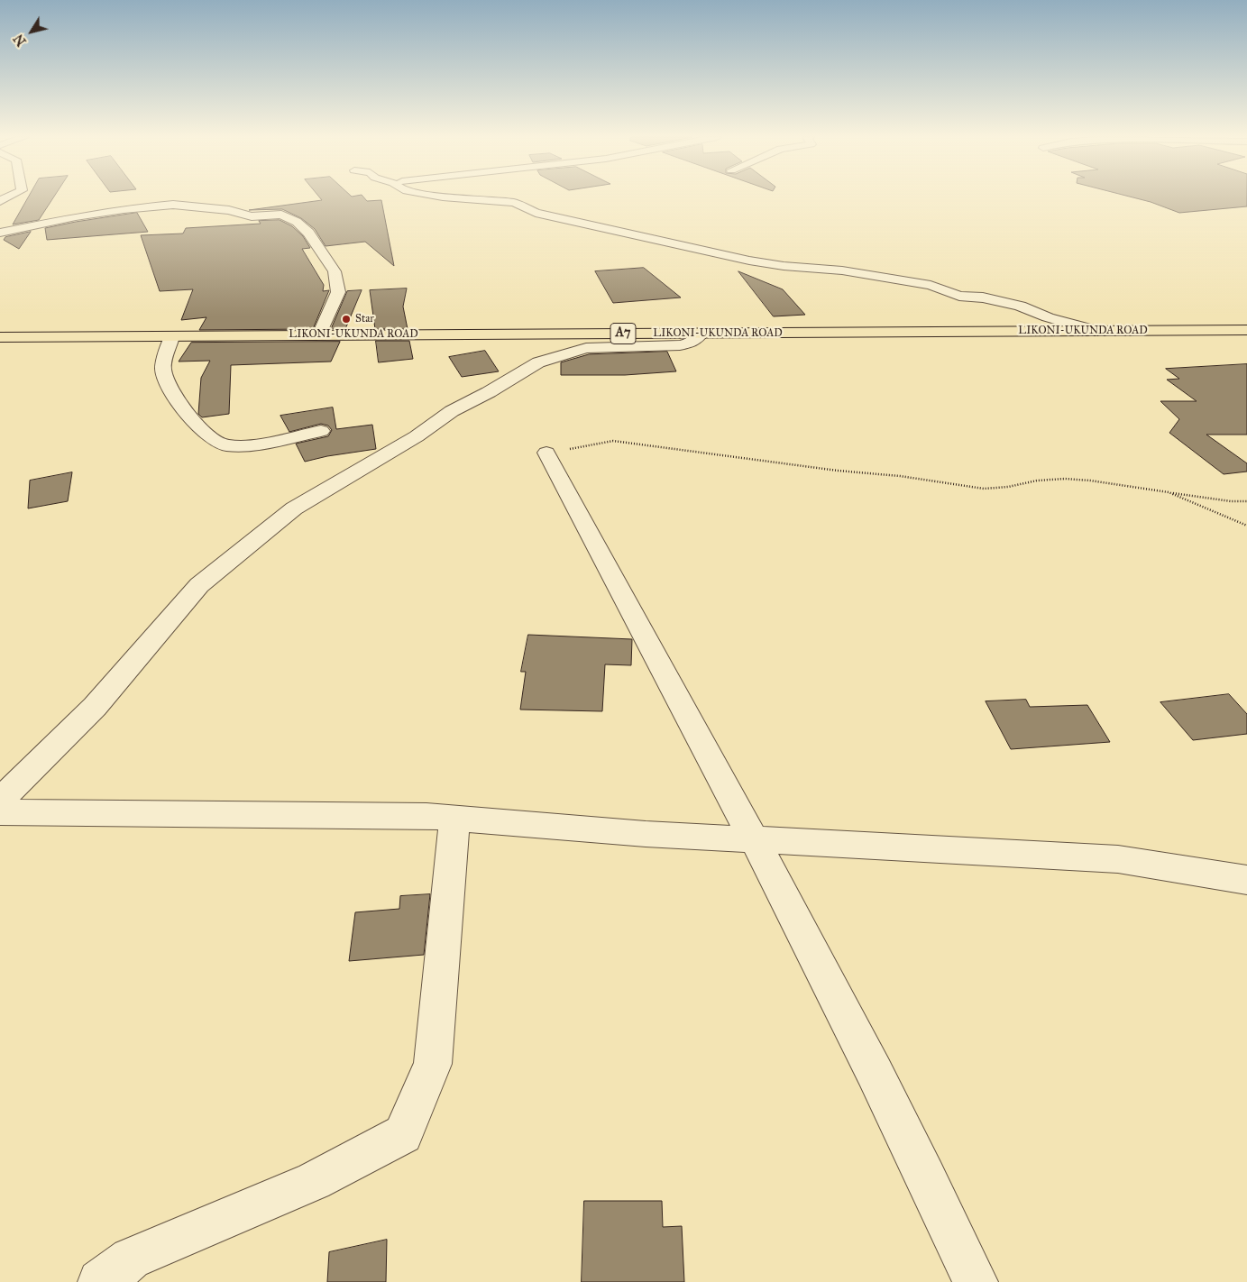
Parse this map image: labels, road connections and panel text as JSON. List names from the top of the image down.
{
  "streets": {
    "highway": ["LIKONI-UKUNDA ROAD", "A7"]
  },
  "places": ["Star"],
  "north": "bottom left"
}
